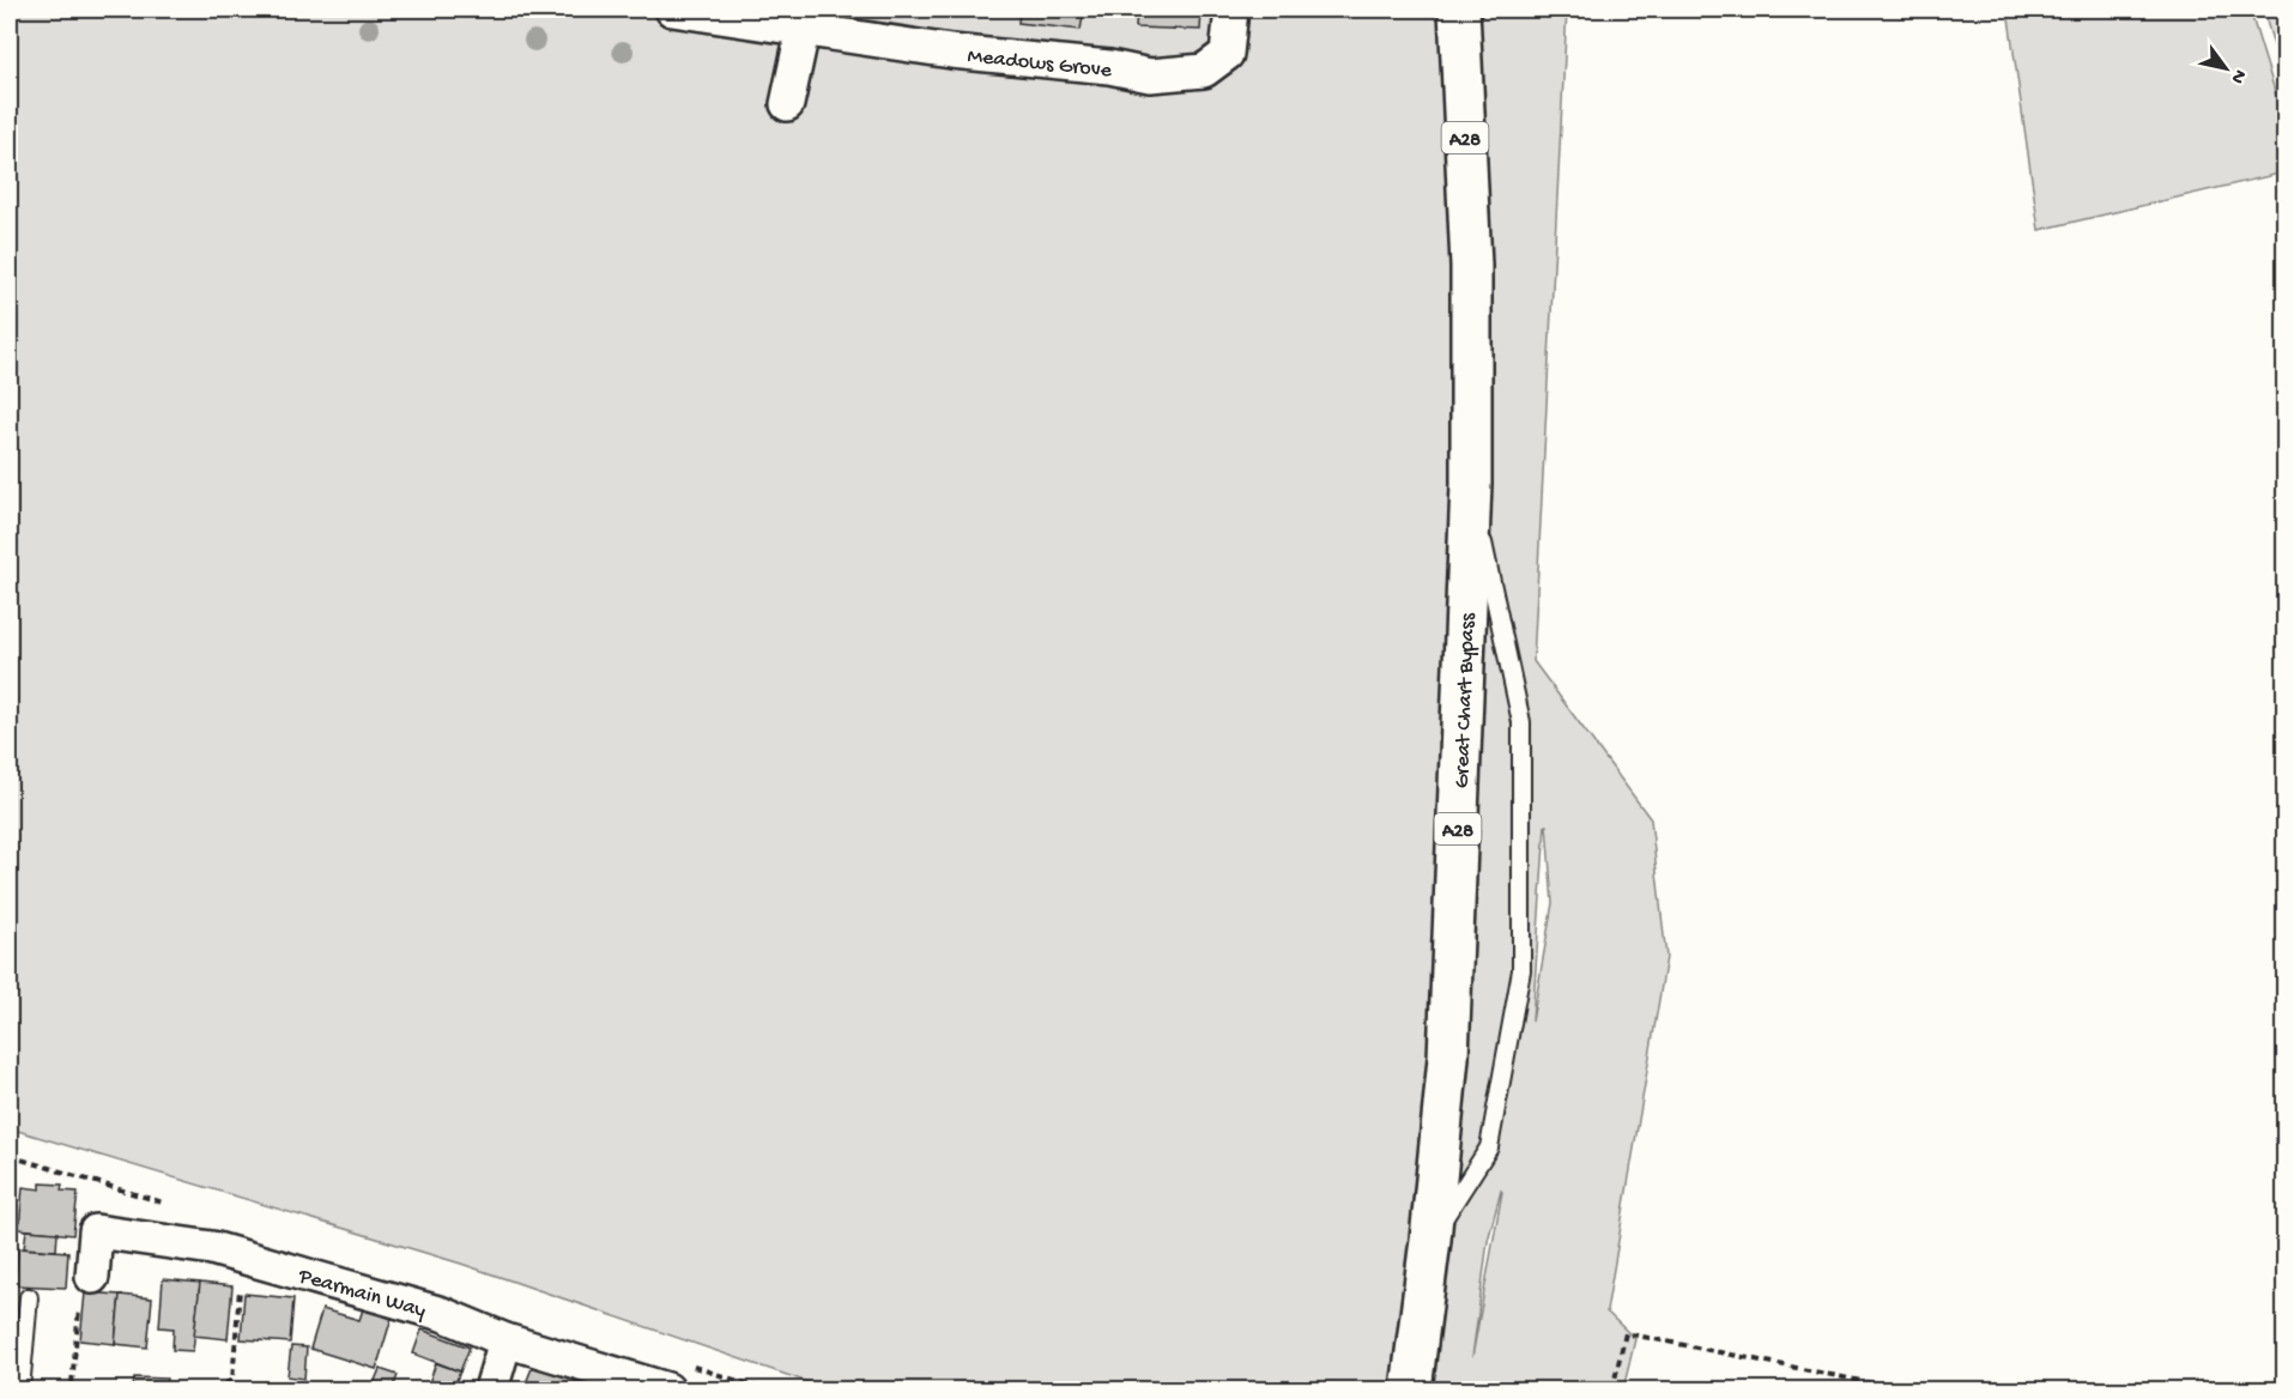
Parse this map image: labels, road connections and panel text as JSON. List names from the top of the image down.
{
  "streets": {
    "main road": ["A28", "Great Chart Bypass"],
    "street": ["Meadows Grove", "Pearmain Way"]
  },
  "north": "bottom right"
}
